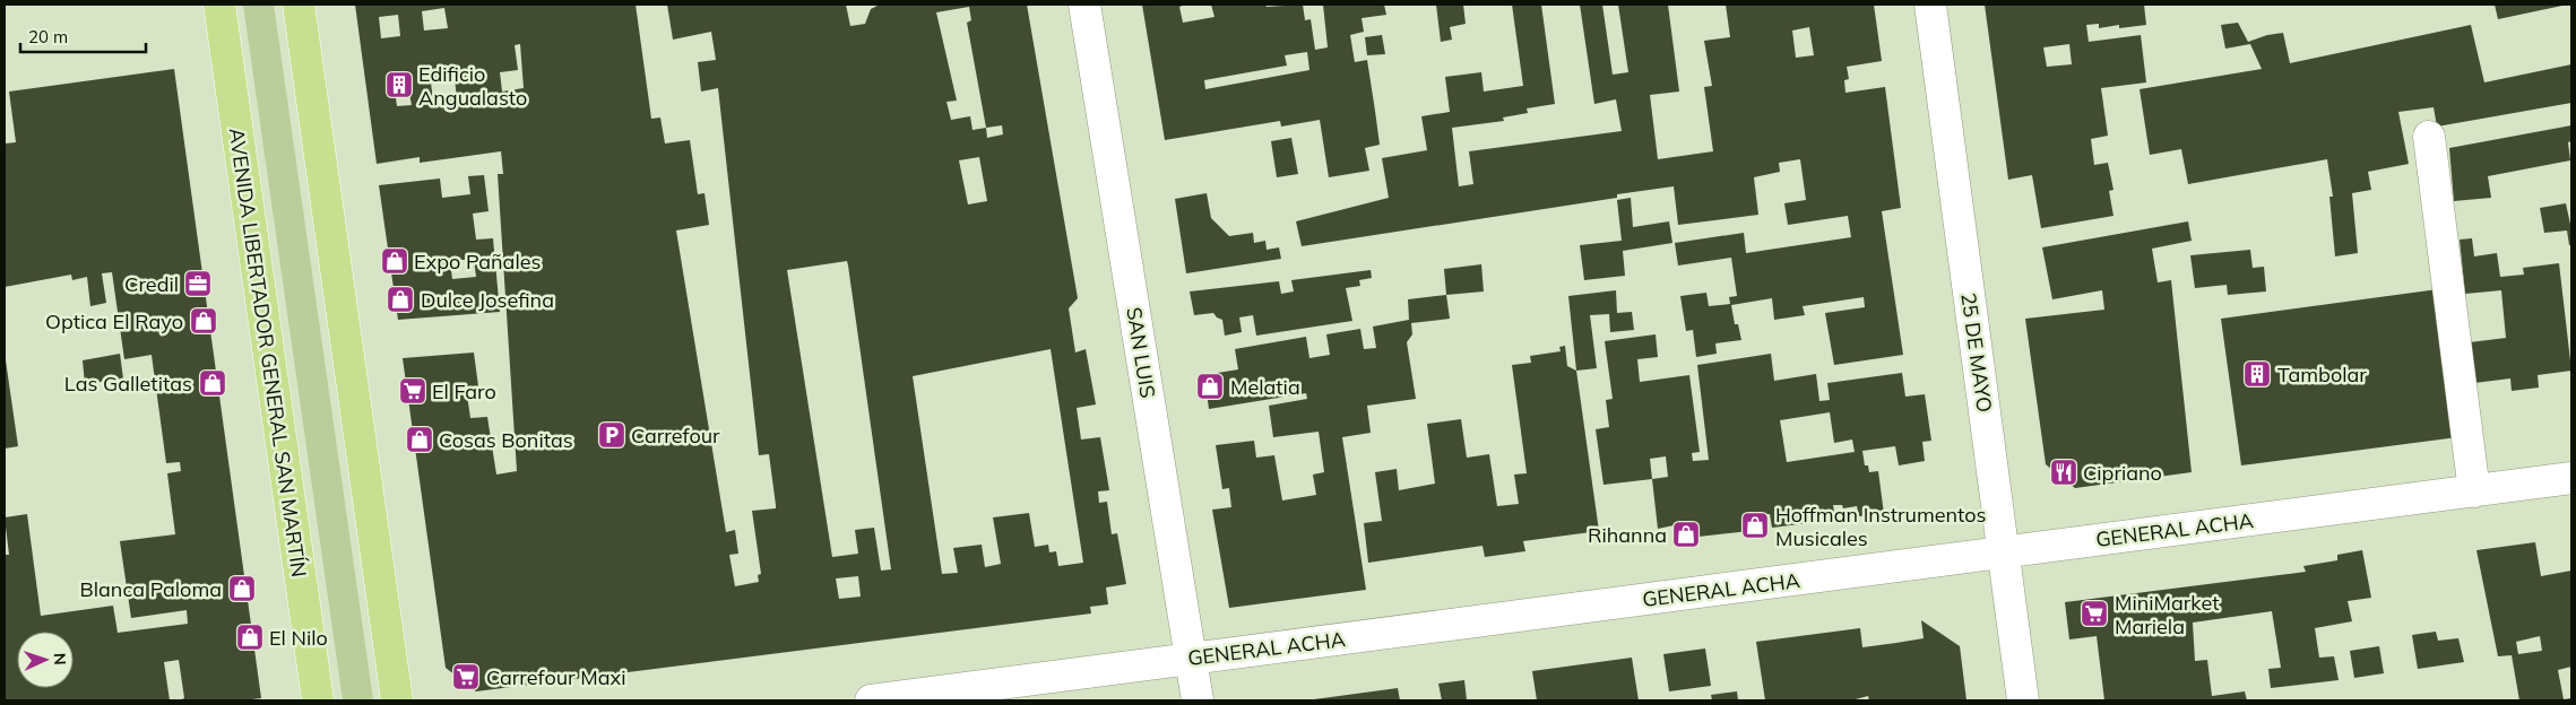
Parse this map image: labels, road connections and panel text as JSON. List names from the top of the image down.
{
  "streets": {
    "main road": ["AVENIDA LIBERTADOR GENERAL SAN MARTÍN"],
    "street": ["SAN LUIS", "25 DE MAYO", "GENERAL ACHA"]
  },
  "crossings": [
    ["SAN LUIS", "GENERAL ACHA"],
    ["25 DE MAYO", "GENERAL ACHA"]
  ],
  "places": {
    "building": ["Edificio Angualasto", "Tambolar"],
    "shop": [
      "Expo Pañales",
      "Dulce Josefina",
      "Optica El Rayo",
      "Las Galletitas",
      "Melatia",
      "Cosas Bonitas",
      "Hoffman Instrumentos Musicales",
      "Rihanna",
      "Blanca Paloma",
      "El Nilo"
    ],
    "office": ["Credil"],
    "supermarket": ["El Faro", "MiniMarket Mariela", "Carrefour Maxi"],
    "parking": ["Carrefour"],
    "restaurant": ["Cipriano"]
  },
  "scale_bar": "20 m",
  "north": "right"
}
